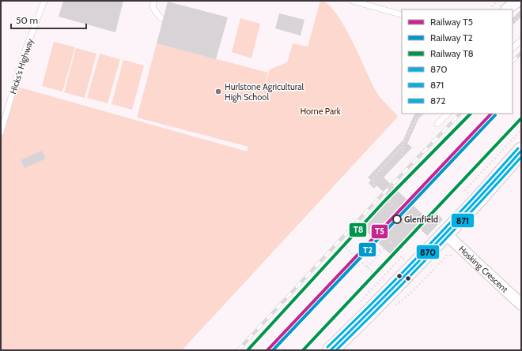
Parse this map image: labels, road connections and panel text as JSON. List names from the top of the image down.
{
  "streets": {
    "street": ["Hosking Crescent"],
    "lane": ["Hicks's Highway"]
  },
  "parks": ["Horne Park"],
  "places": ["Hurlstone Agricultural High School", "Glenfield"],
  "lines": [
    "rail line T5",
    "rail line T8",
    "rail line T2",
    "transit line 872",
    "transit line 870",
    "transit line 871"
  ],
  "legend": [
    "Railway T5",
    "Railway T2",
    "Railway T8",
    "870",
    "871",
    "872"
  ],
  "scale_bar": "50 m"
}
